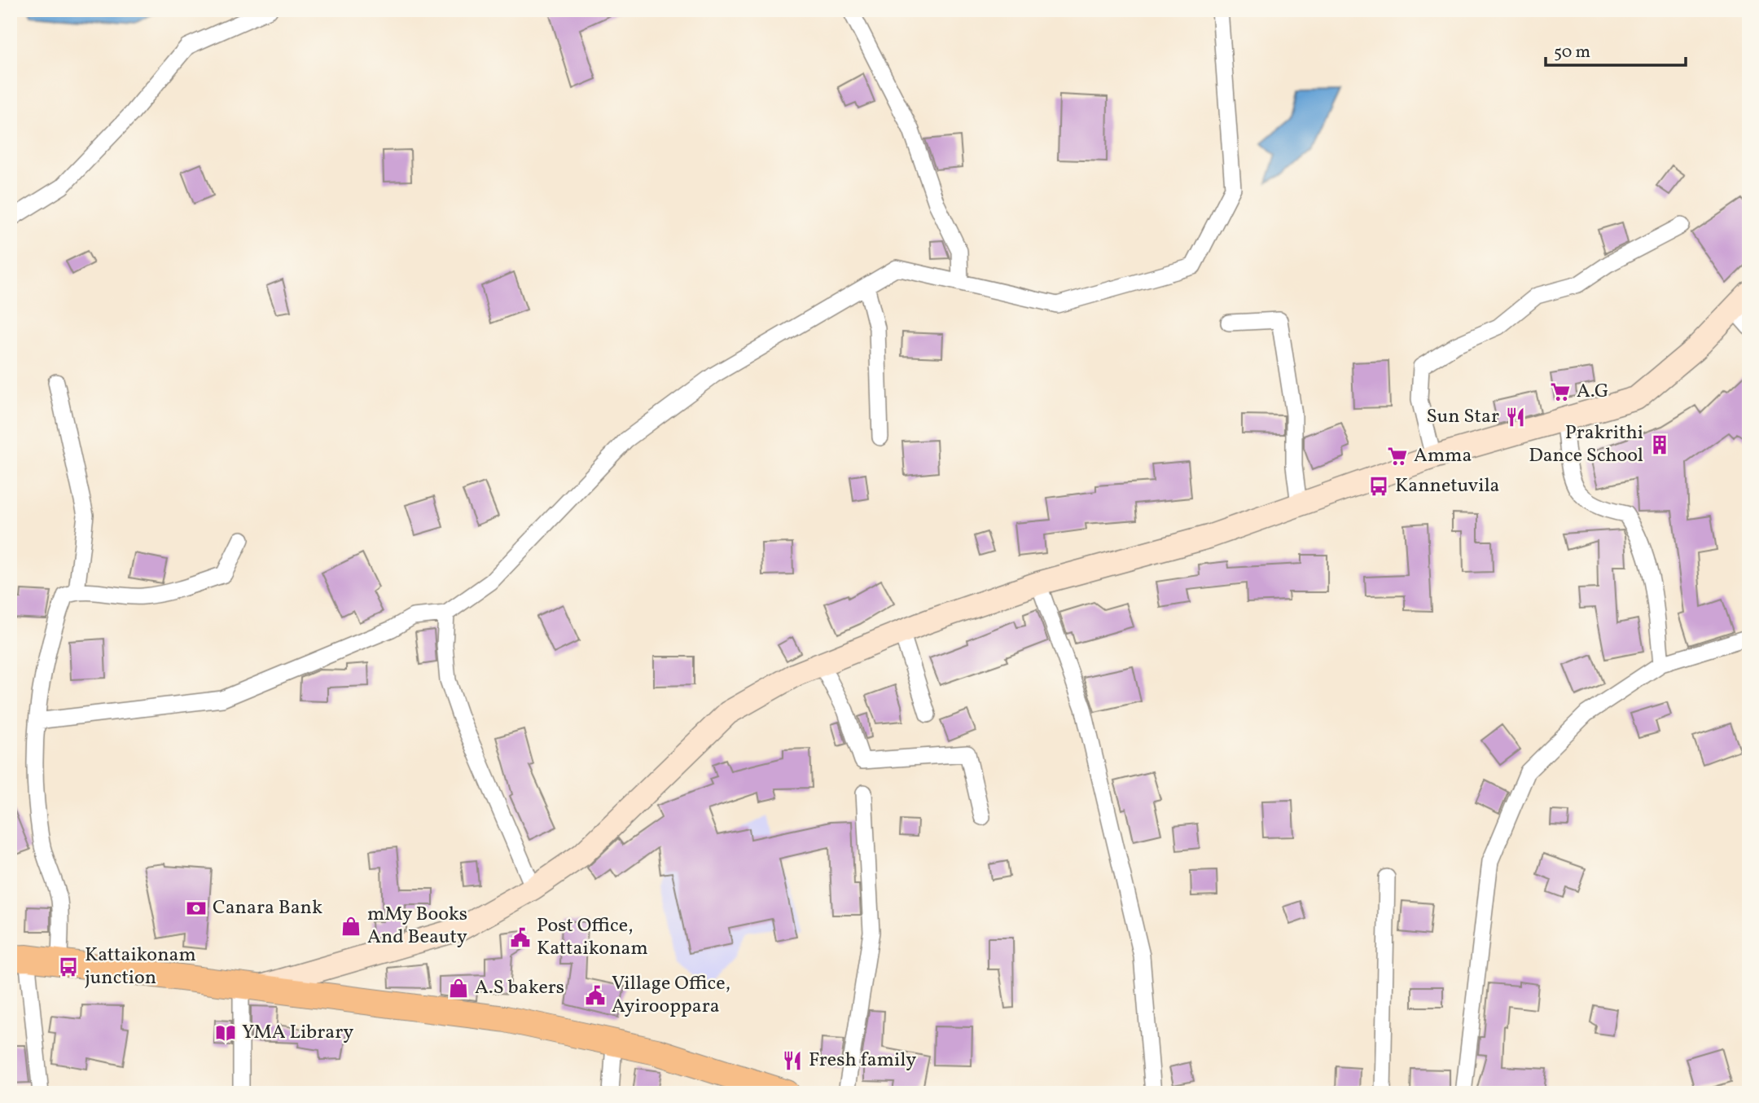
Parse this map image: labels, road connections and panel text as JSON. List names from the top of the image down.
{
  "places": {
    "supermarket": ["A.G", "Amma"],
    "restaurant": ["Sun Star", "Fresh family"],
    "building": ["Prakrithi Dance School"],
    "bus stop": ["Kannetuvila", "Kattaikonam junction"],
    "bank": ["Canara Bank"],
    "shop": ["mMy Books And Beauty", "A.S bakers"],
    "public building": ["Post Office, Kattaikonam", "Village Office, Ayirooppara"],
    "library": ["YMA Library"]
  },
  "scale_bar": "50 m"
}
